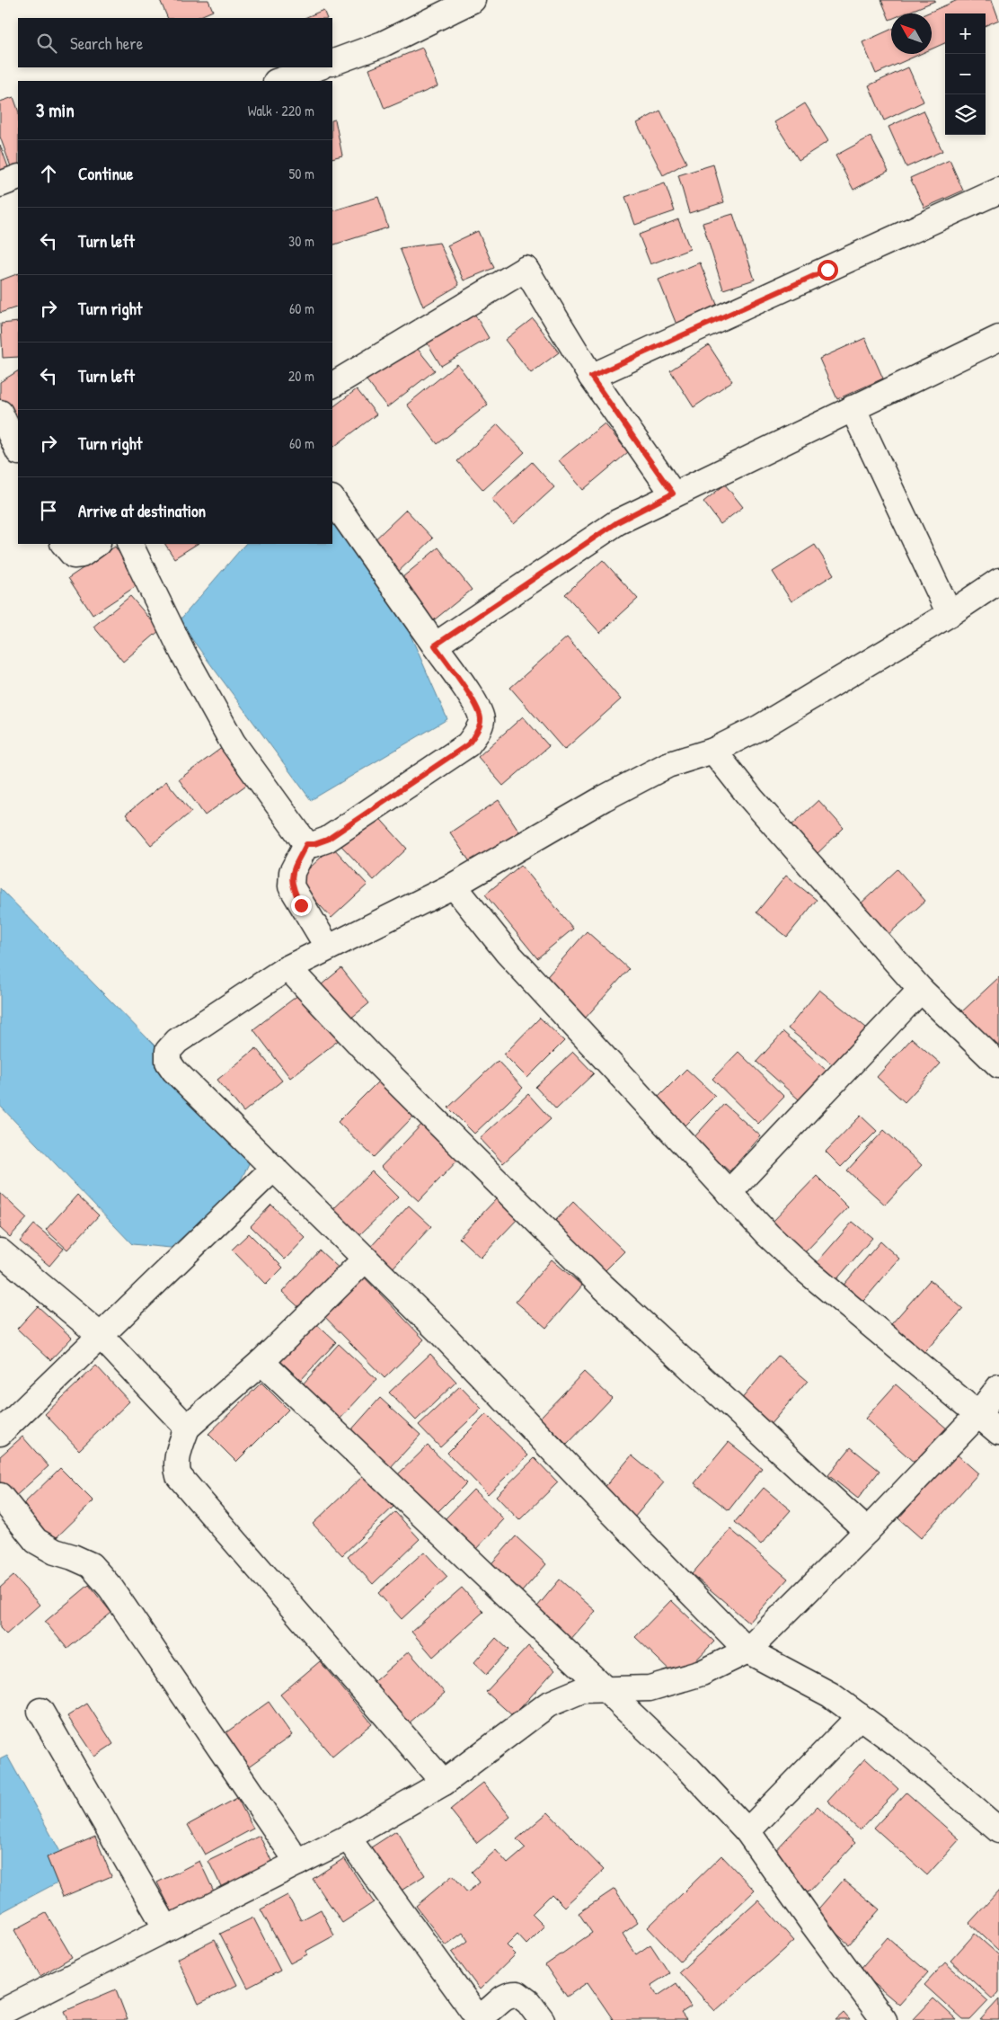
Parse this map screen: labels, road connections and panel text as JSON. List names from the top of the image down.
{
  "north": "top left",
  "page": {
    "map_buttons": ["+", "−"],
    "search": "Search here",
    "heading": ["3 min", "Walk · 220 m"],
    "list": [
      ["Continue", "50 m"],
      ["Turn left", "30 m"],
      ["Turn right", "60 m"],
      ["Turn left", "20 m"],
      ["Turn right", "60 m"],
      "Arrive at destination"
    ]
  }
}
